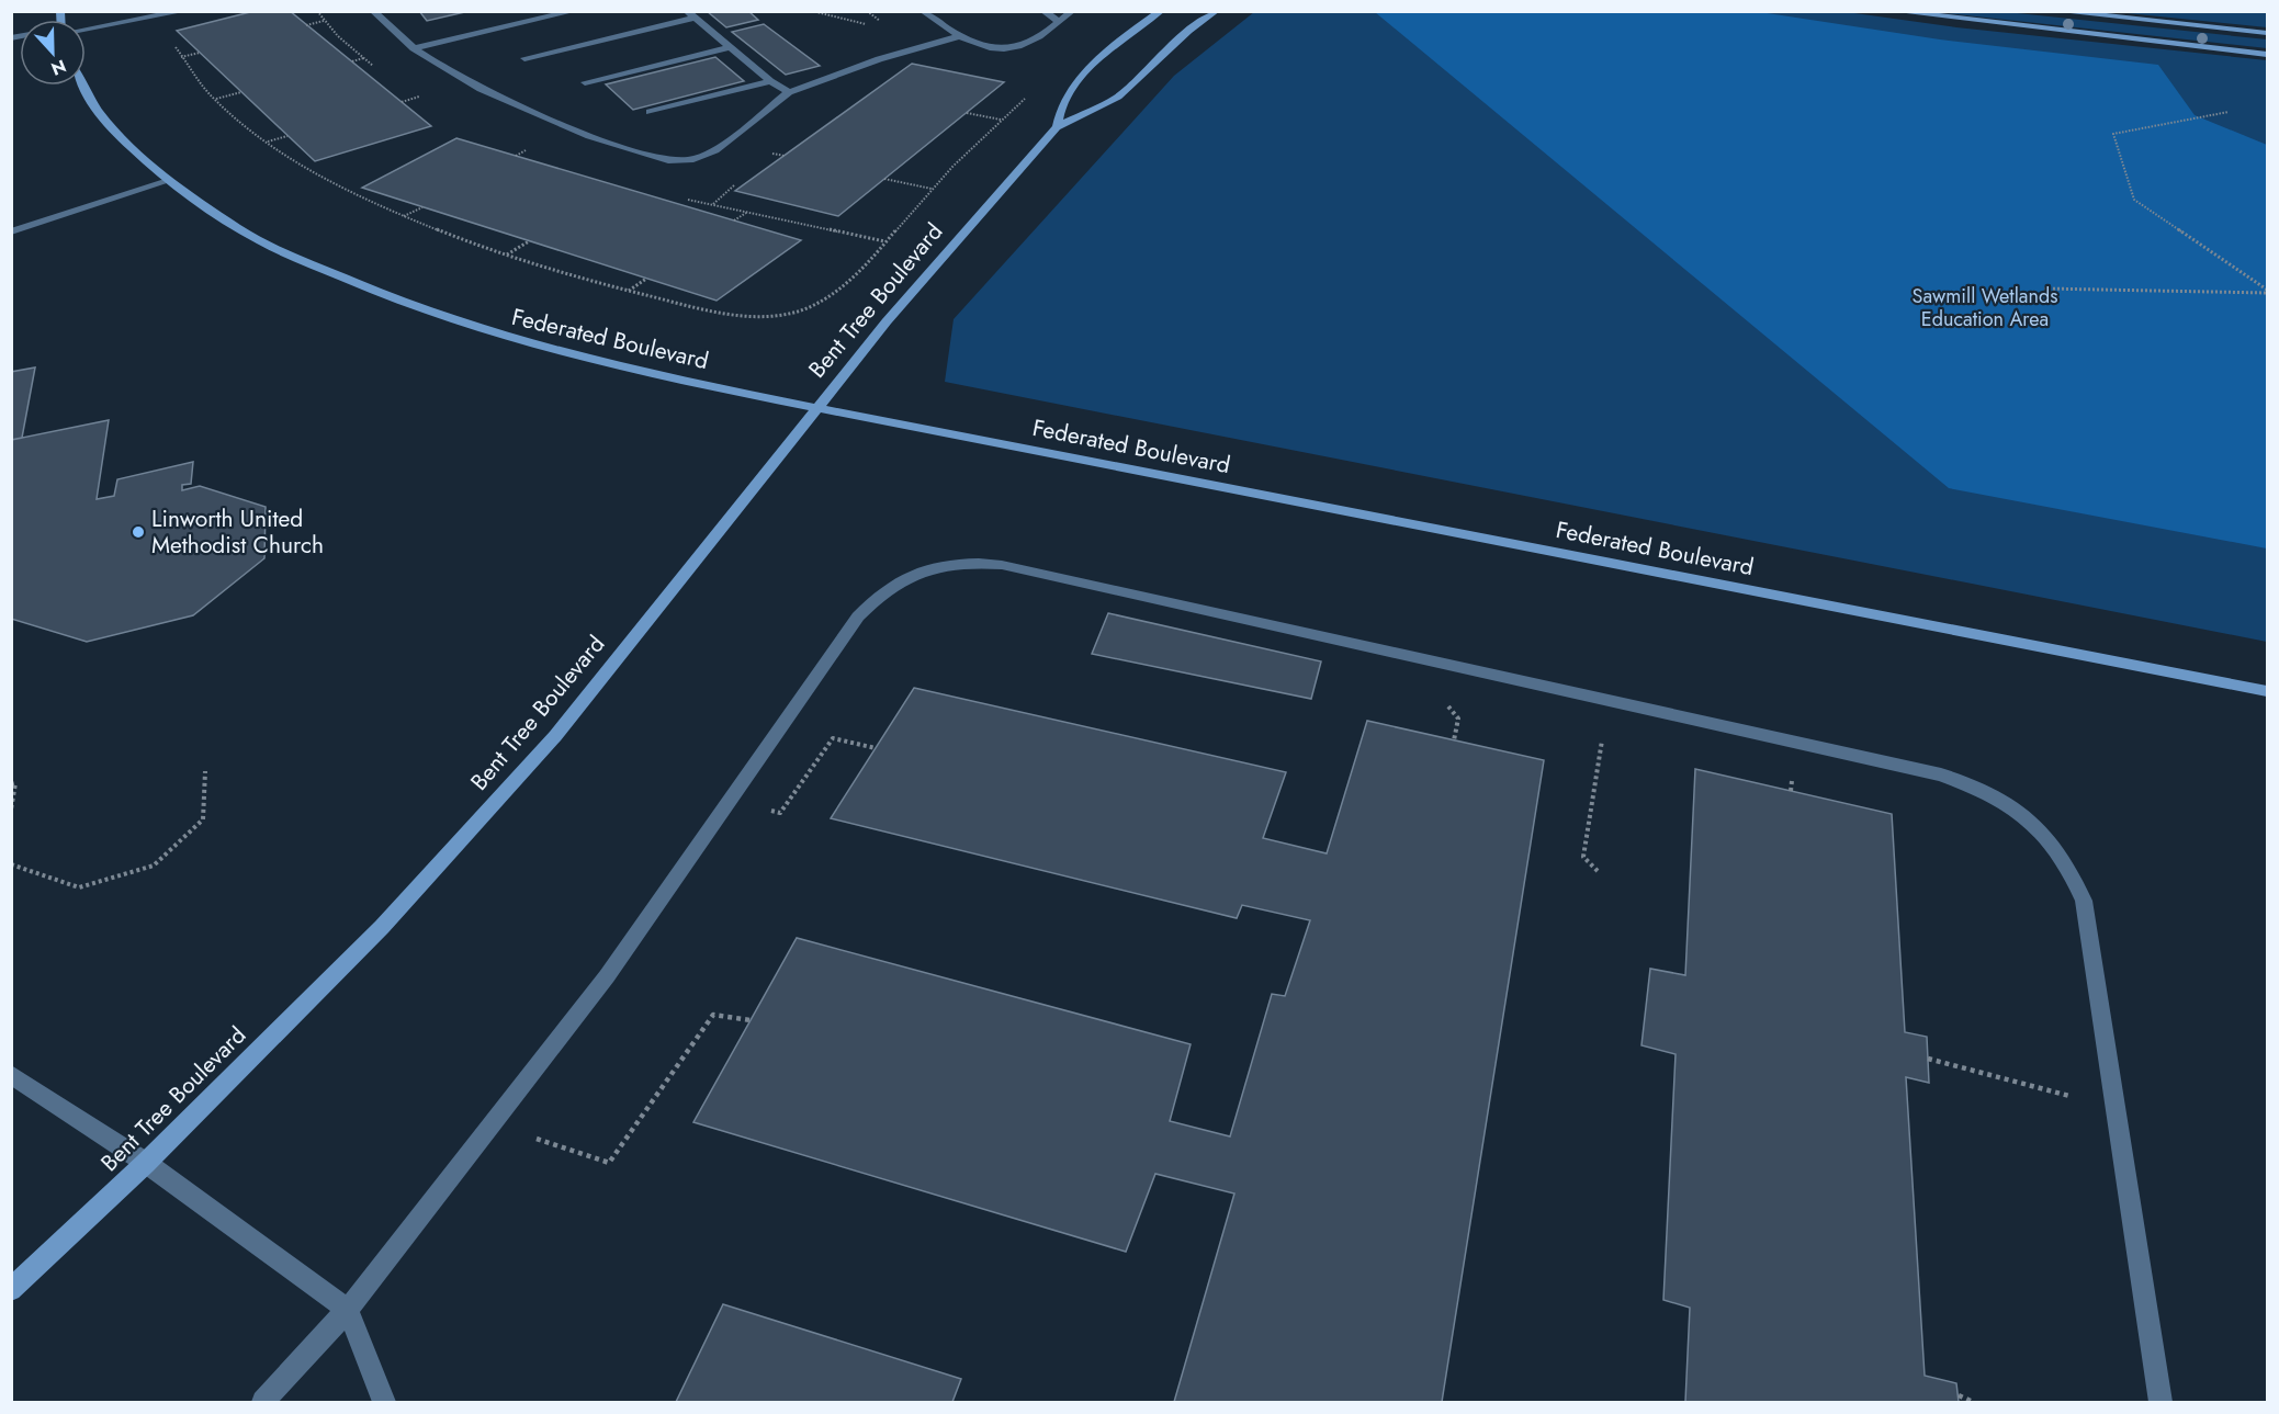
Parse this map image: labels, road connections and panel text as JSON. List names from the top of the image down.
{
  "streets": {
    "main road": ["Bent Tree Boulevard", "Federated Boulevard"]
  },
  "crossings": [
    ["Bent Tree Boulevard", "Federated Boulevard"]
  ],
  "parks": ["Sawmill Wetlands Education Area"],
  "places": ["Linworth United Methodist Church"],
  "north": "bottom"
}
